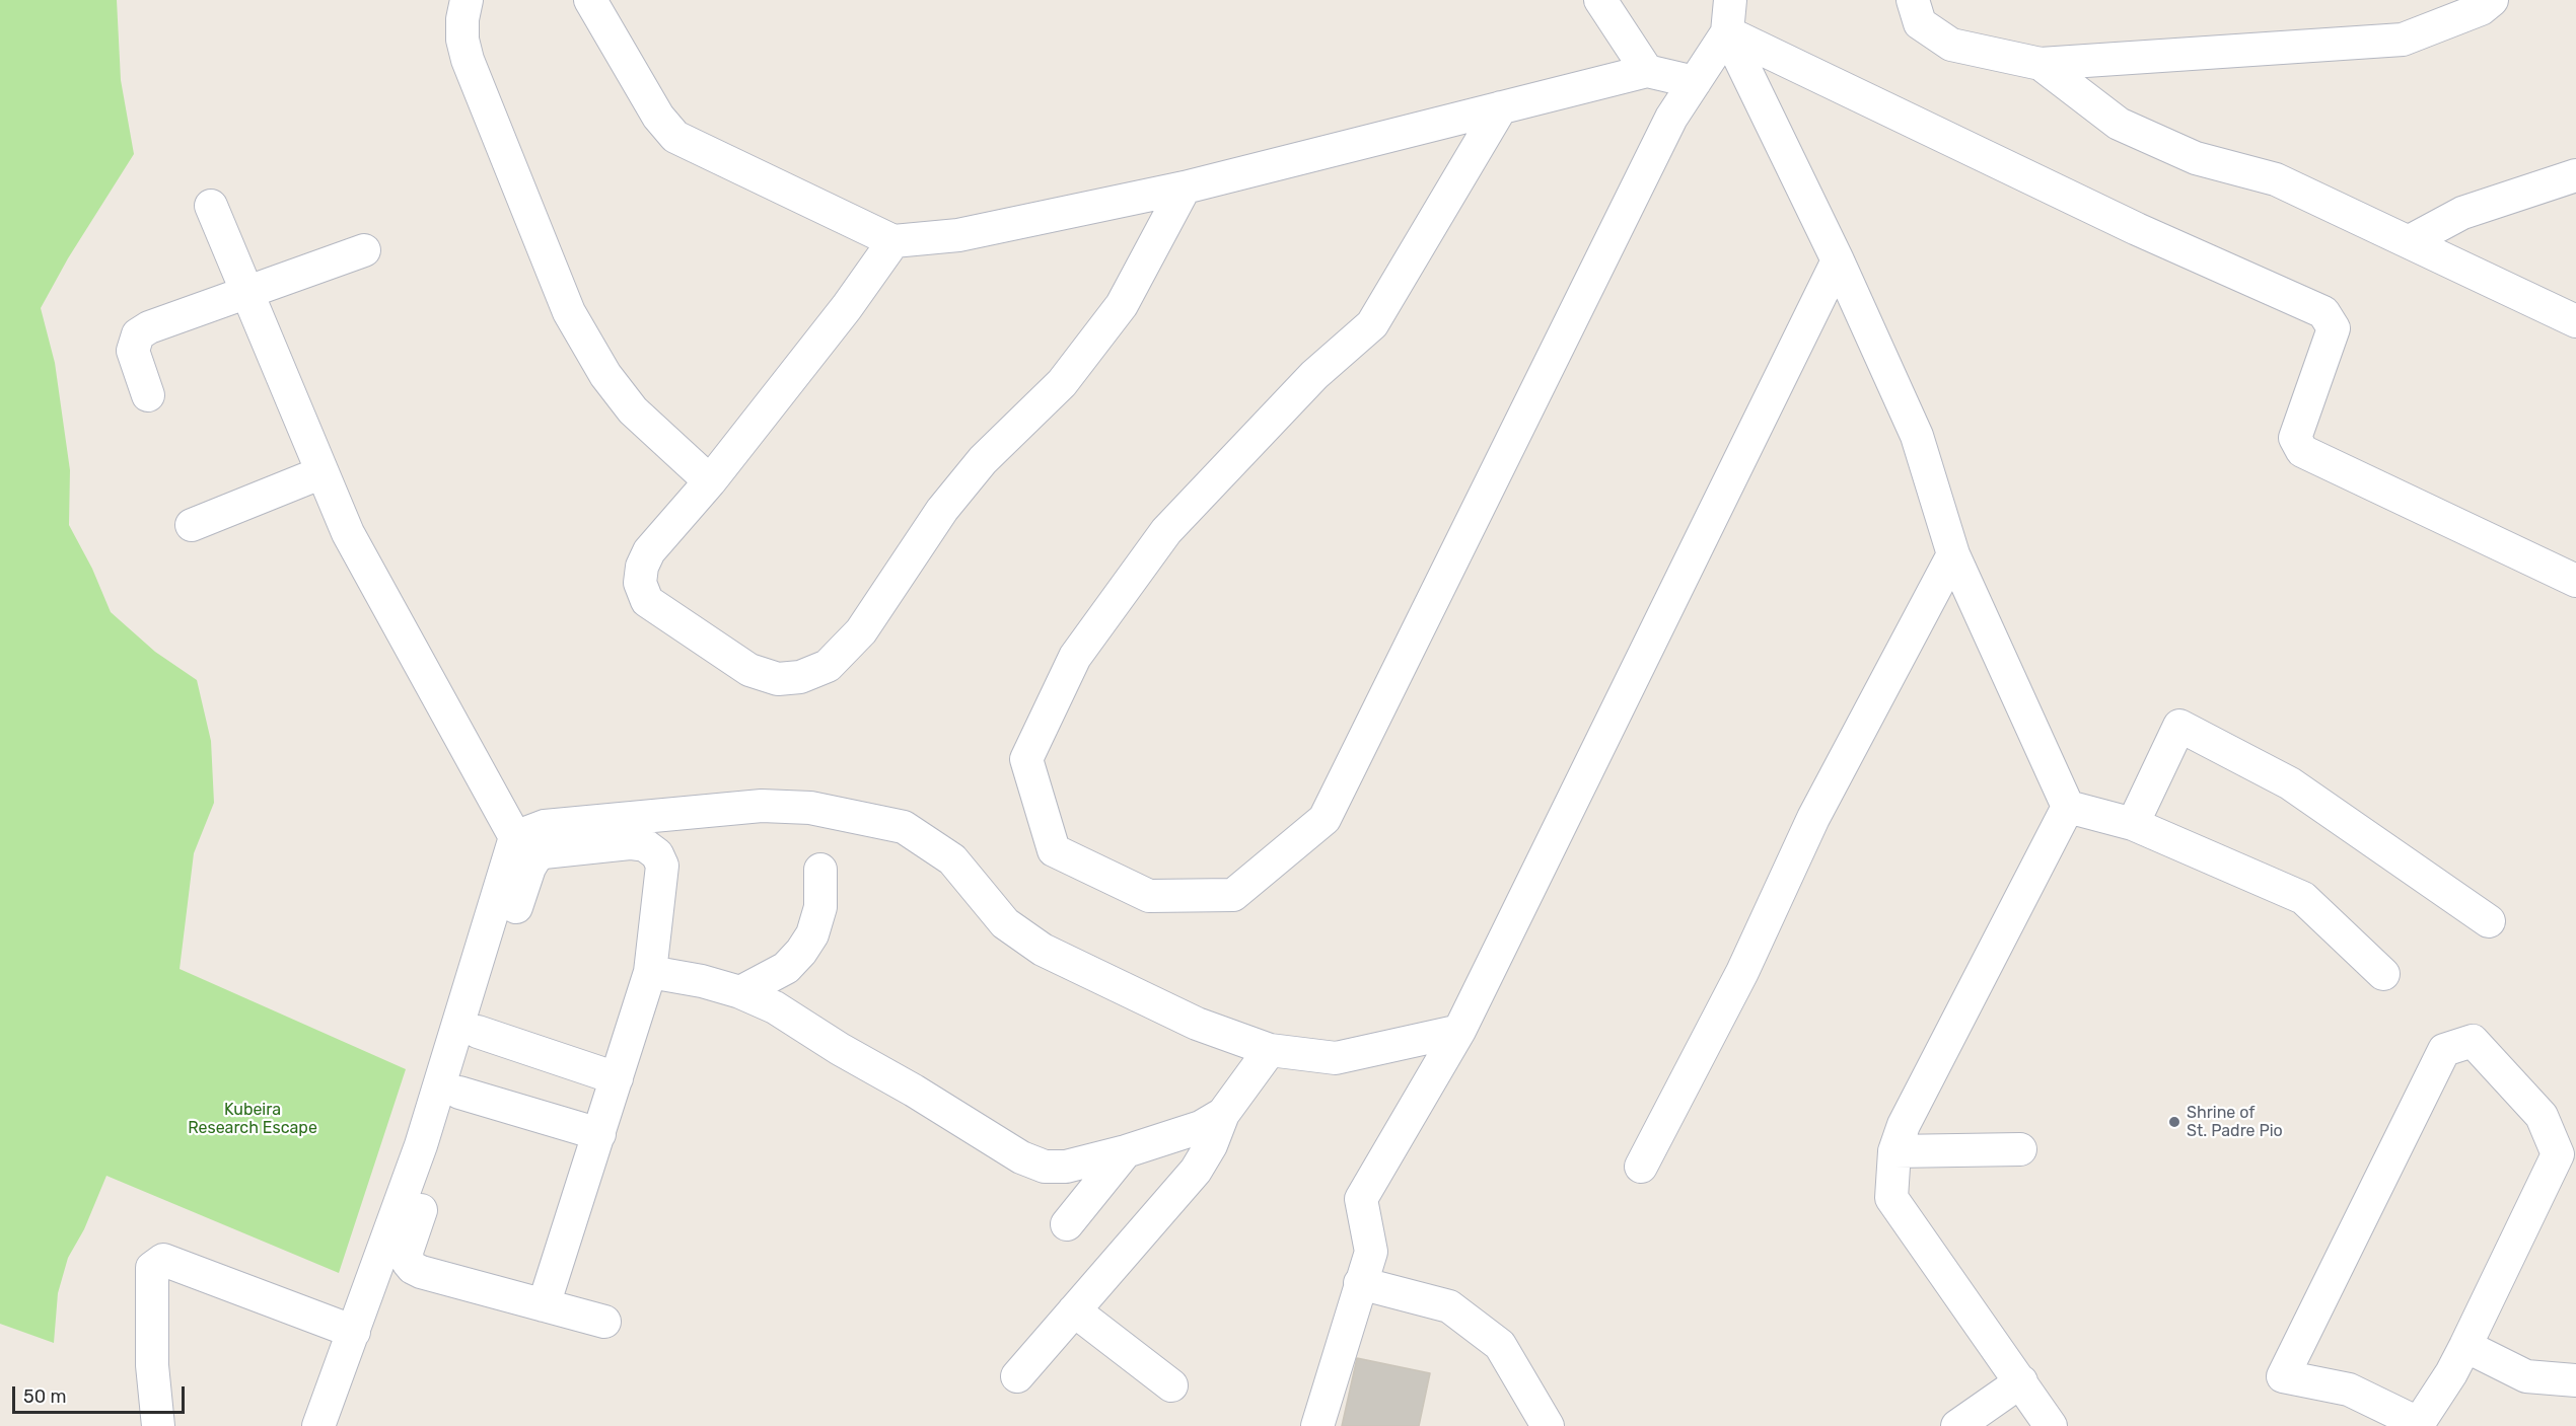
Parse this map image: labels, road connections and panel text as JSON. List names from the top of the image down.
{
  "parks": ["Kubeira Research Escape"],
  "places": ["Shrine of St. Padre Pio"],
  "scale_bar": "50 m"
}
